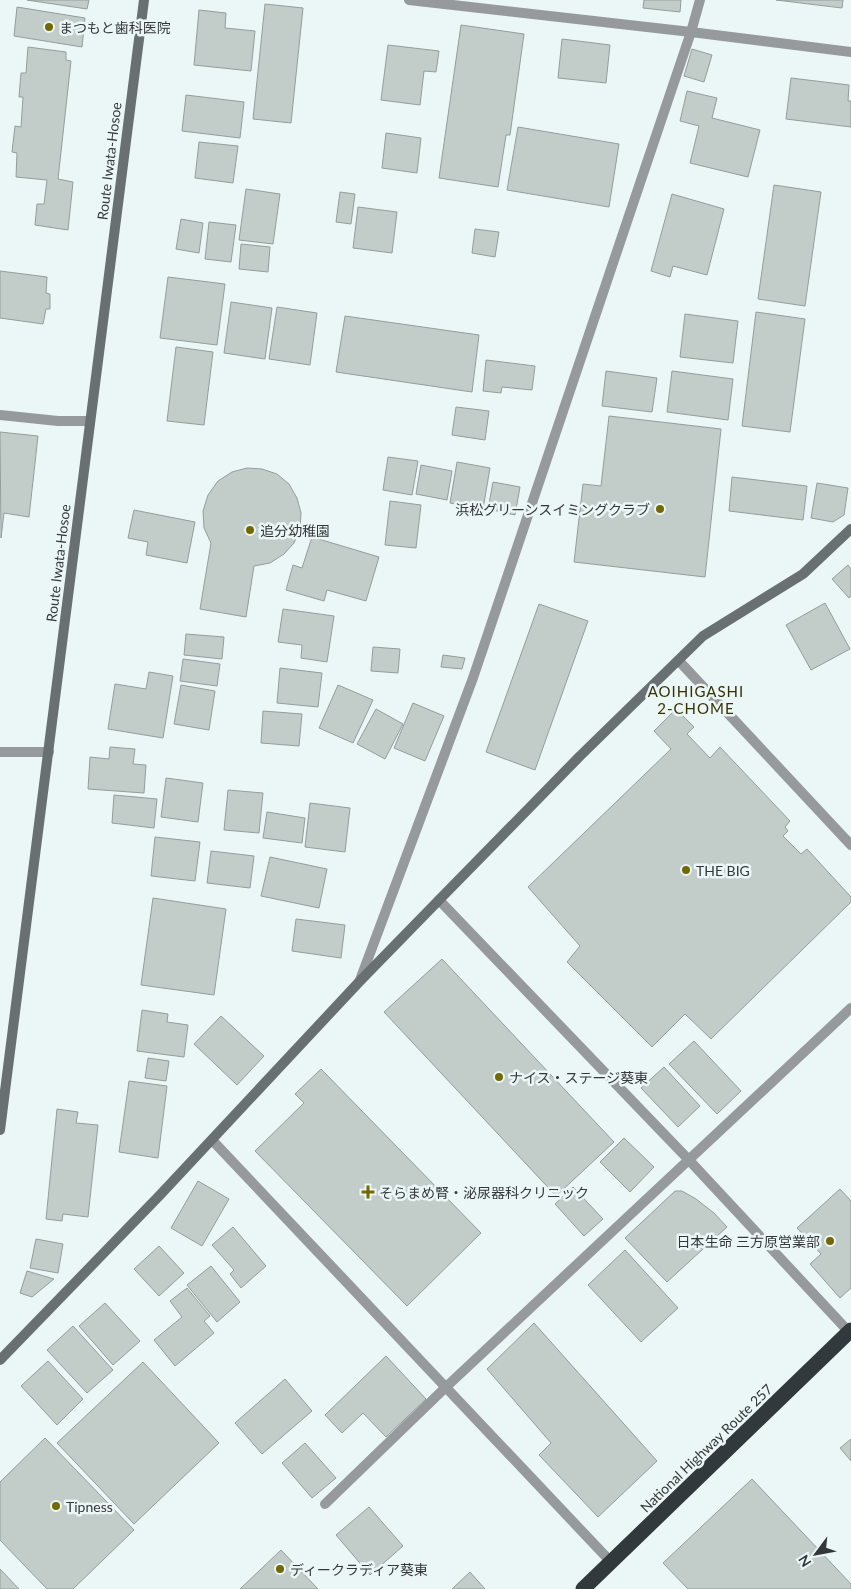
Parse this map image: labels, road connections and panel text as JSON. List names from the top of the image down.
{
  "streets": {
    "highway": ["National Highway Route 257"],
    "street": ["Route Iwata-Hosoe"]
  },
  "districts": ["AOIHIGASHI 2-CHOME"],
  "places": {
    "other": [
      "まつもと歯科医院",
      "浜松グリーンスイミングクラブ",
      "追分幼稚園",
      "THE BIG",
      "ナイス・ステージ葵東",
      "日本生命 三方原営業部",
      "Tipness",
      "ディークラディア葵東"
    ],
    "health": ["そらまめ腎・泌尿器科クリニック"]
  },
  "north": "bottom left"
}
